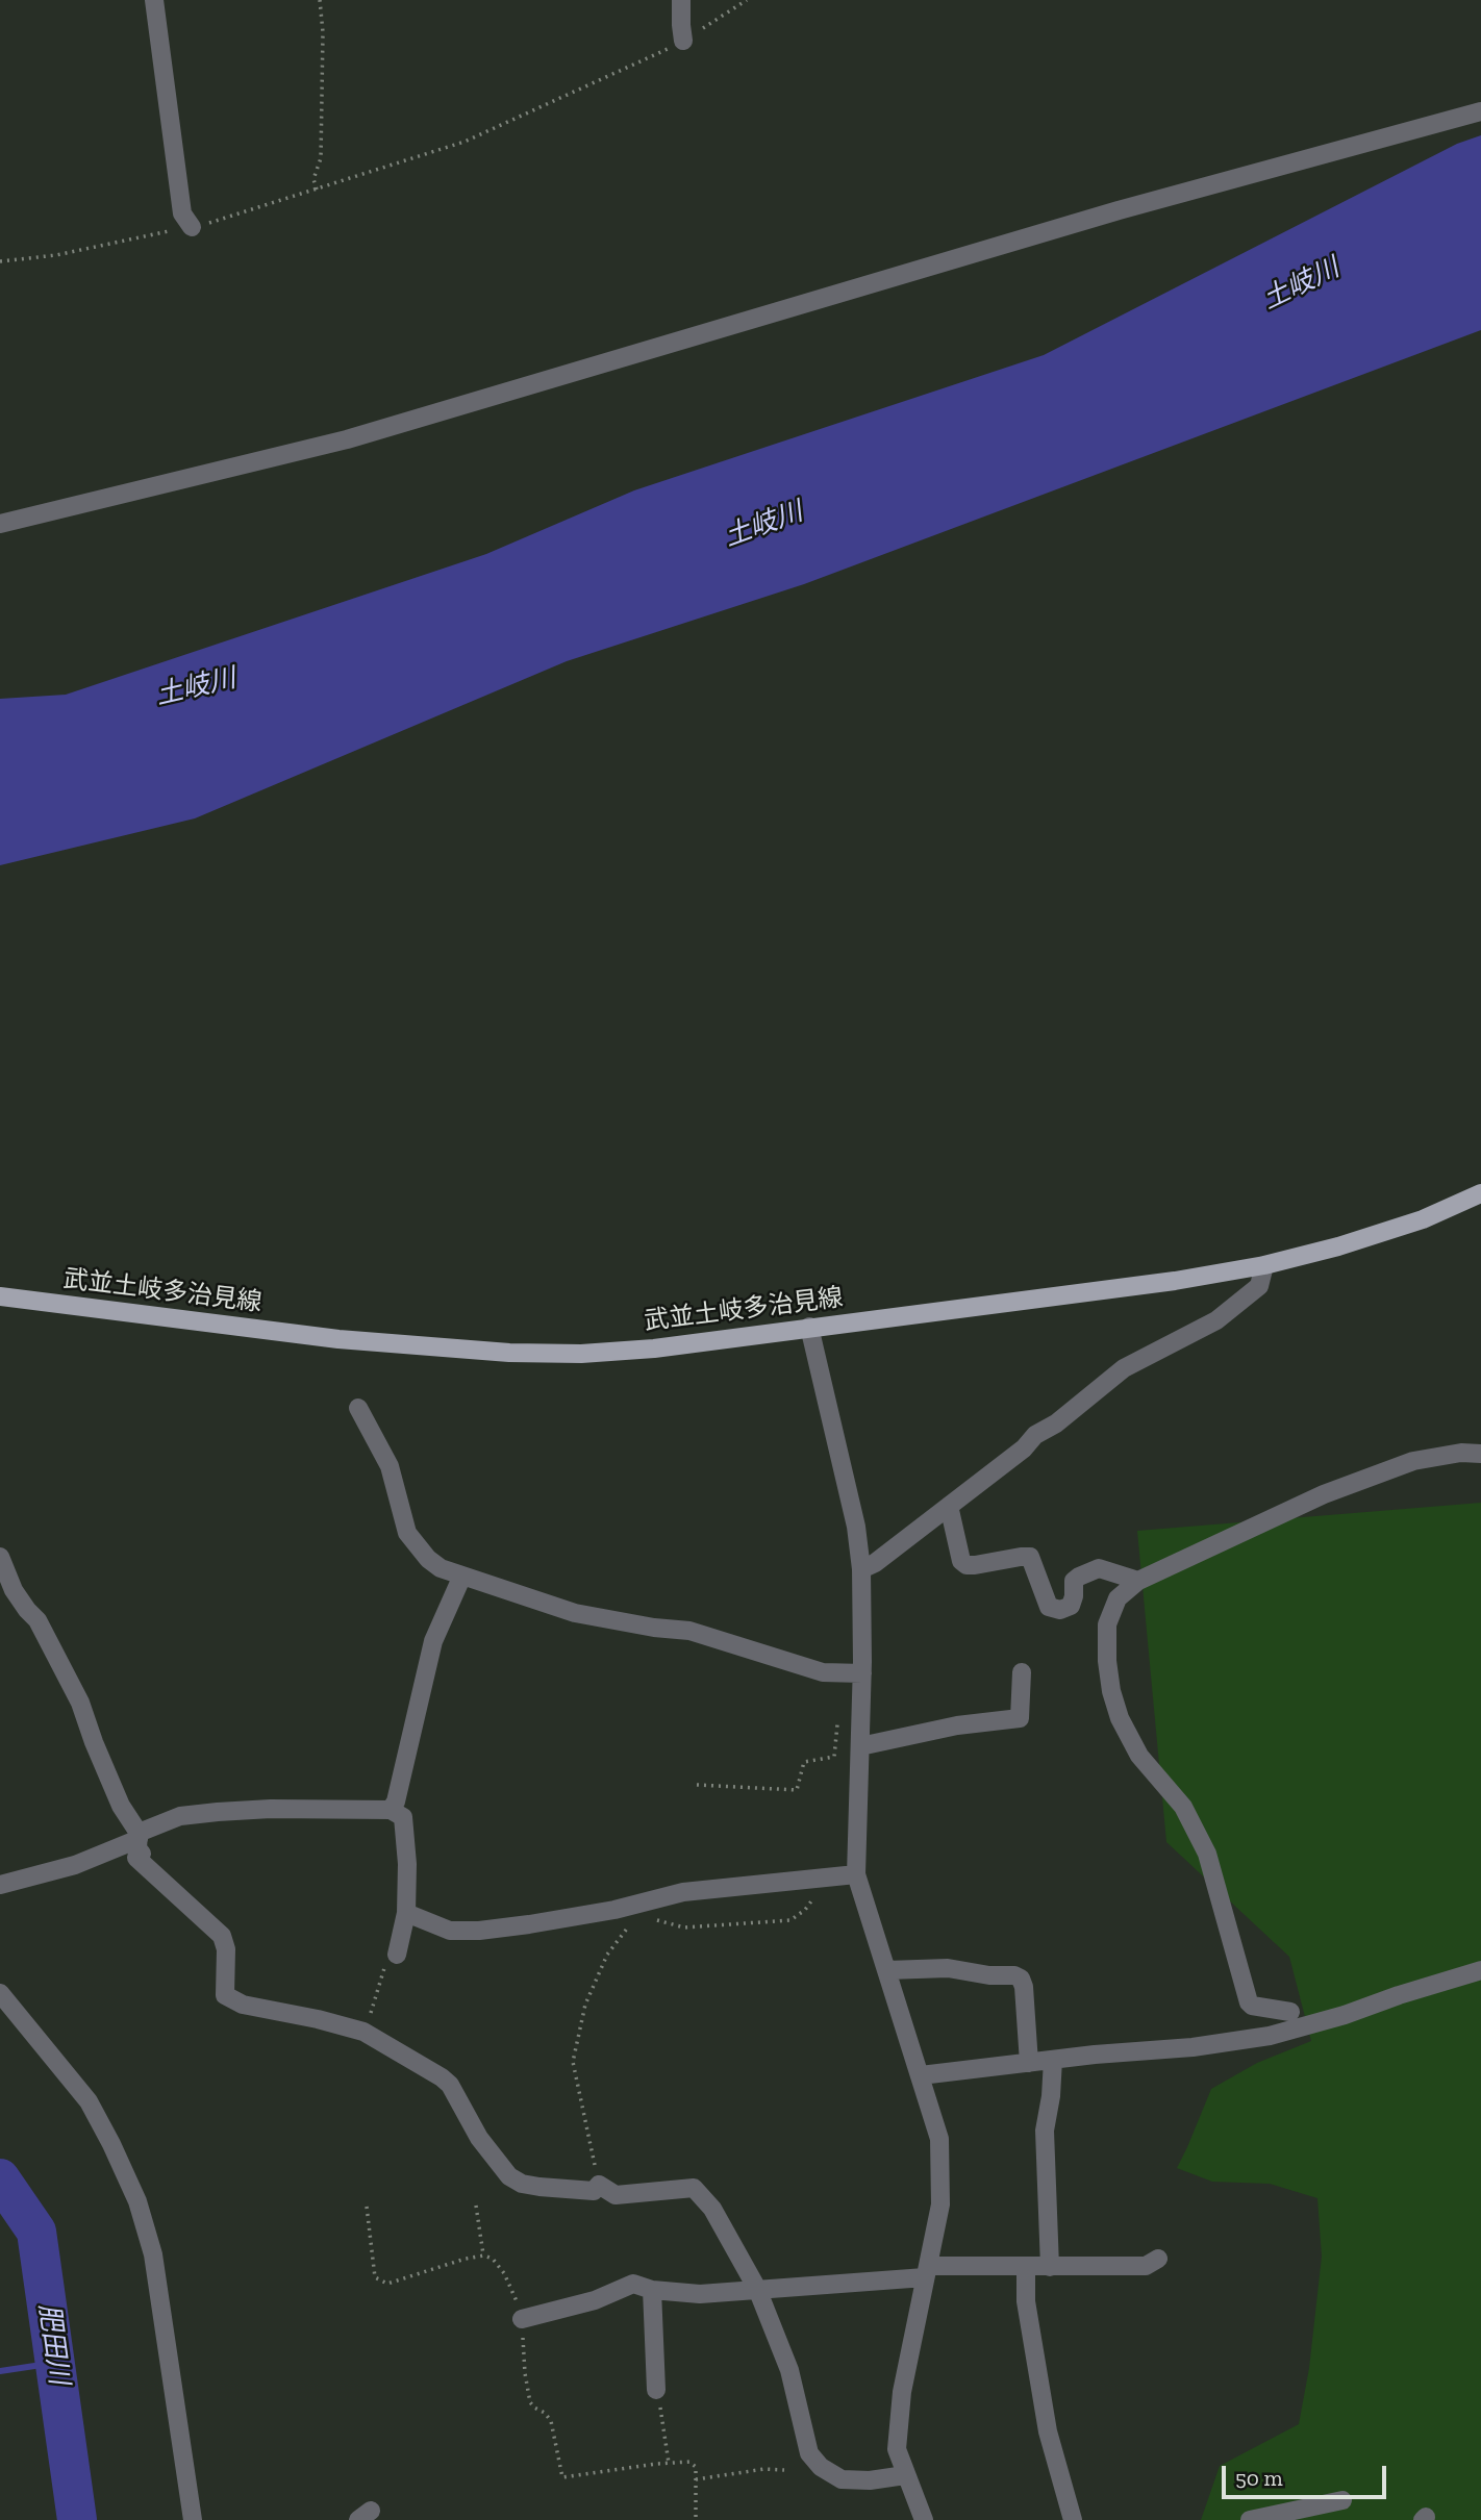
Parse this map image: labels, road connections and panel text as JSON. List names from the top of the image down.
{
  "streets": {
    "main road": ["武並土岐多治見線"]
  },
  "water": ["土岐川", "肥田川"],
  "scale_bar": "50 m"
}
